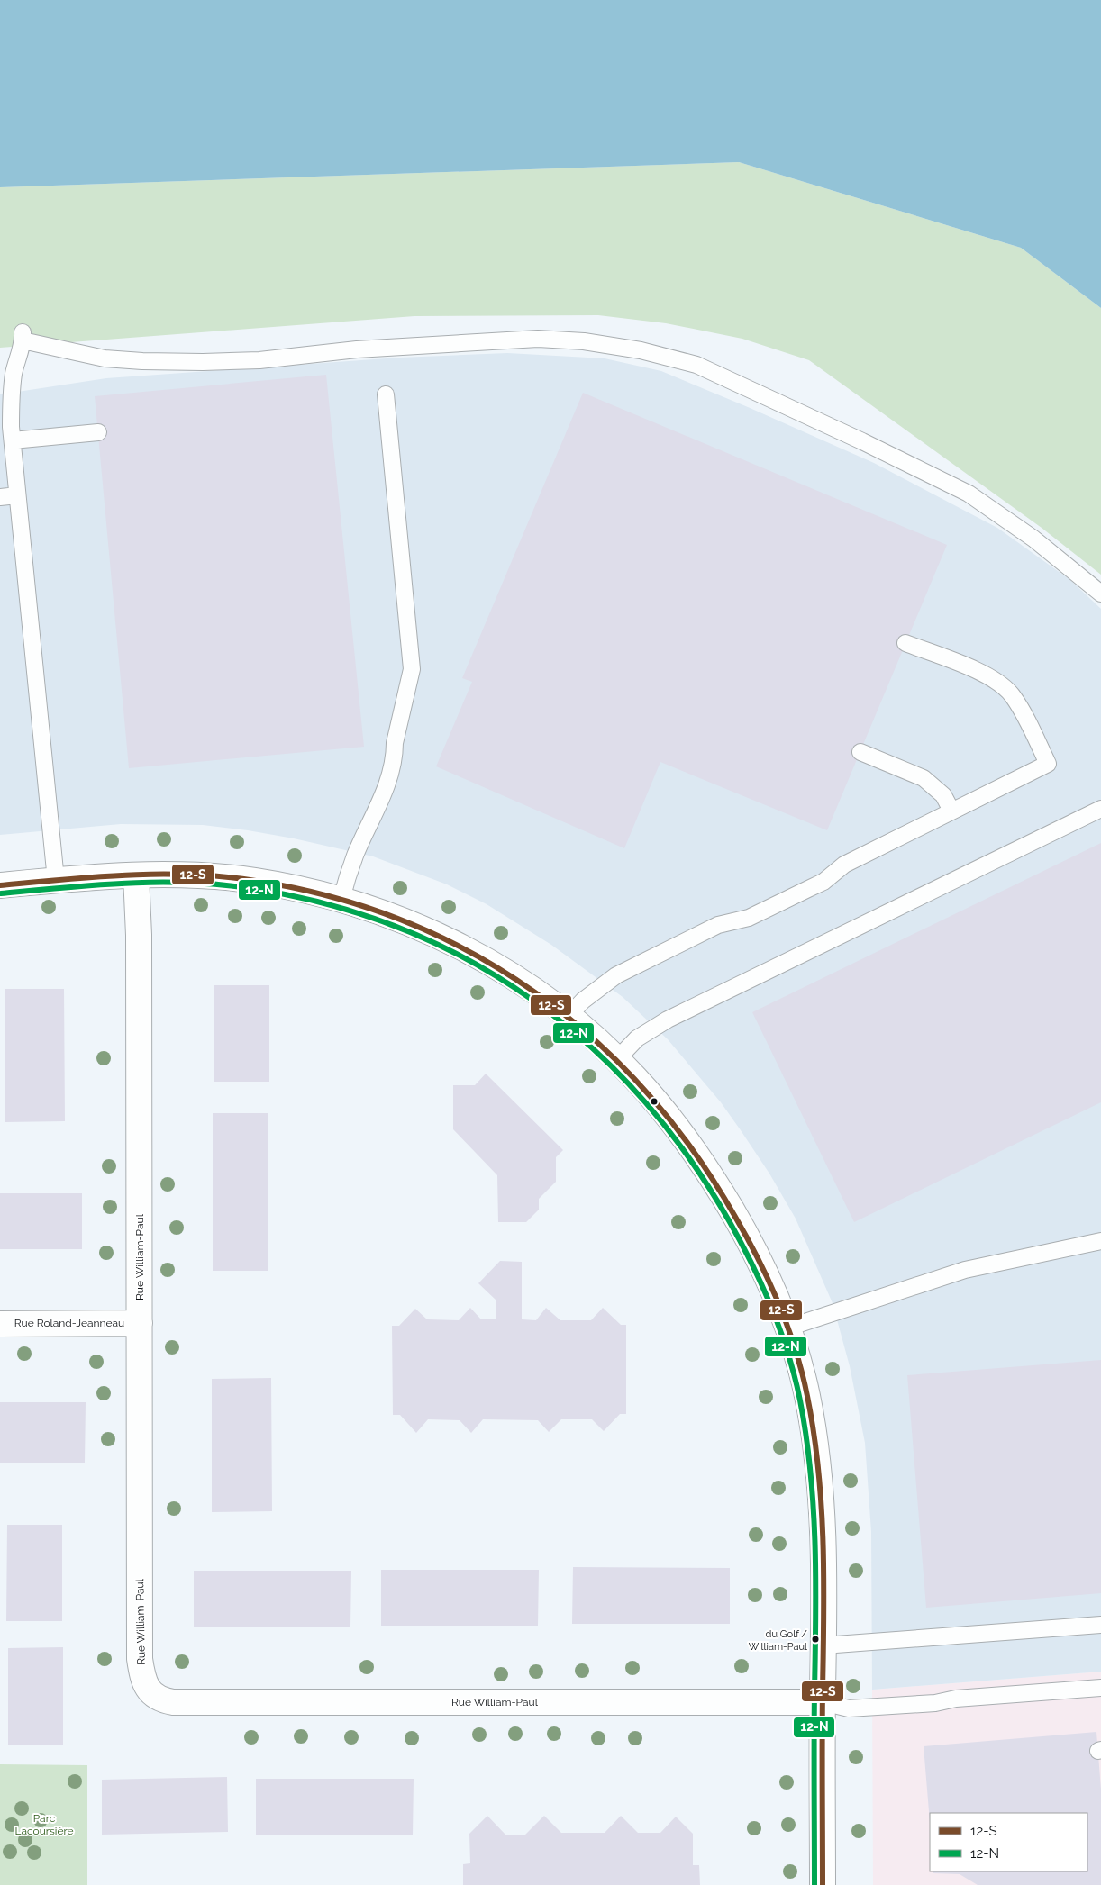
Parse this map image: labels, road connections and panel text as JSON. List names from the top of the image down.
{
  "streets": {
    "street": ["Rue William-Paul", "Rue Roland-Jeanneau"]
  },
  "crossings": [
    ["Rue William-Paul", "Rue Roland-Jeanneau"]
  ],
  "parks": ["Parc Lacoursière"],
  "places": ["du Golf / William-Paul"],
  "lines": ["transit line 12-S", "transit line 12-N"],
  "legend": ["12-S", "12-N"]
}
